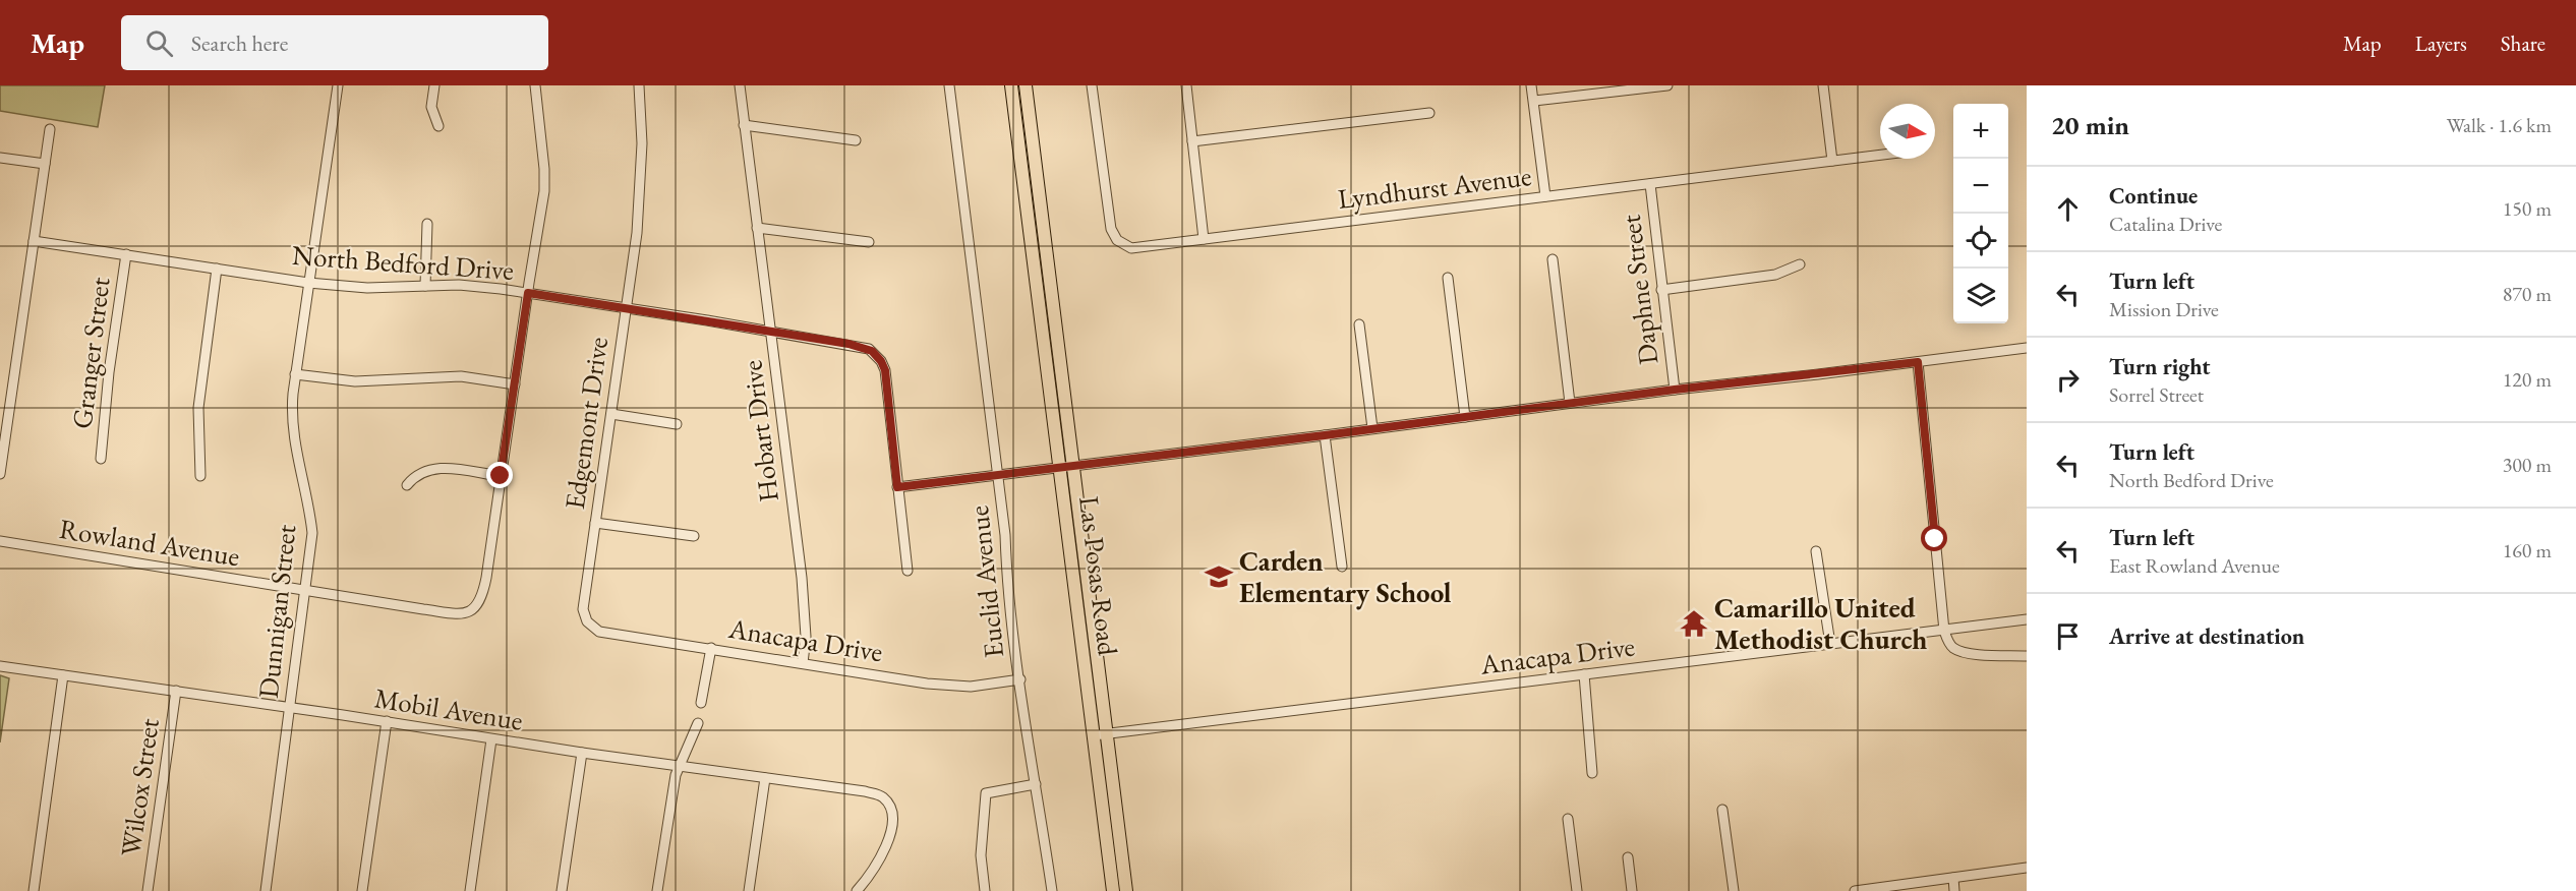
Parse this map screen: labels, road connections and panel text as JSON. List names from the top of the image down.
{
  "streets": {
    "main road": ["Las Posas Road"],
    "street": [
      "Lyndhurst Avenue",
      "North Bedford Drive",
      "Daphne Street",
      "Granger Street",
      "Edgemont Drive",
      "Hobart Drive",
      "Rowland Avenue",
      "Euclid Avenue",
      "Dunnigan Street",
      "Anacapa Drive",
      "Mobil Avenue",
      "Wilcox Street"
    ]
  },
  "crossings": [
    ["Lyndhurst Avenue", "Daphne Street"],
    ["North Bedford Drive", "Granger Street"],
    ["North Bedford Drive", "Edgemont Drive"],
    ["North Bedford Drive", "Hobart Drive"],
    ["North Bedford Drive", "Rowland Avenue"],
    ["North Bedford Drive", "Dunnigan Street"],
    ["Edgemont Drive", "Anacapa Drive"],
    ["Hobart Drive", "Anacapa Drive"],
    ["Rowland Avenue", "Dunnigan Street"],
    ["Las Posas Road", "Anacapa Drive"],
    ["Euclid Avenue", "Anacapa Drive"],
    ["Dunnigan Street", "Mobil Avenue"],
    ["Mobil Avenue", "Wilcox Street"]
  ],
  "places": {
    "school or university": ["Carden Elementary School"],
    "temple": ["Camarillo United Methodist Church"]
  },
  "north": "right",
  "page": {
    "header": "Map",
    "search": "Search here",
    "nav": ["Map", "Layers", "Share"],
    "heading": ["20 min", "Walk · 1.6 km"],
    "map_buttons": ["+", "−"],
    "list": [
      ["Continue", "Catalina Drive", "150 m"],
      ["Turn left", "Mission Drive", "870 m"],
      ["Turn right", "Sorrel Street", "120 m"],
      ["Turn left", "North Bedford Drive", "300 m"],
      ["Turn left", "East Rowland Avenue", "160 m"],
      "Arrive at destination"
    ]
  }
}
